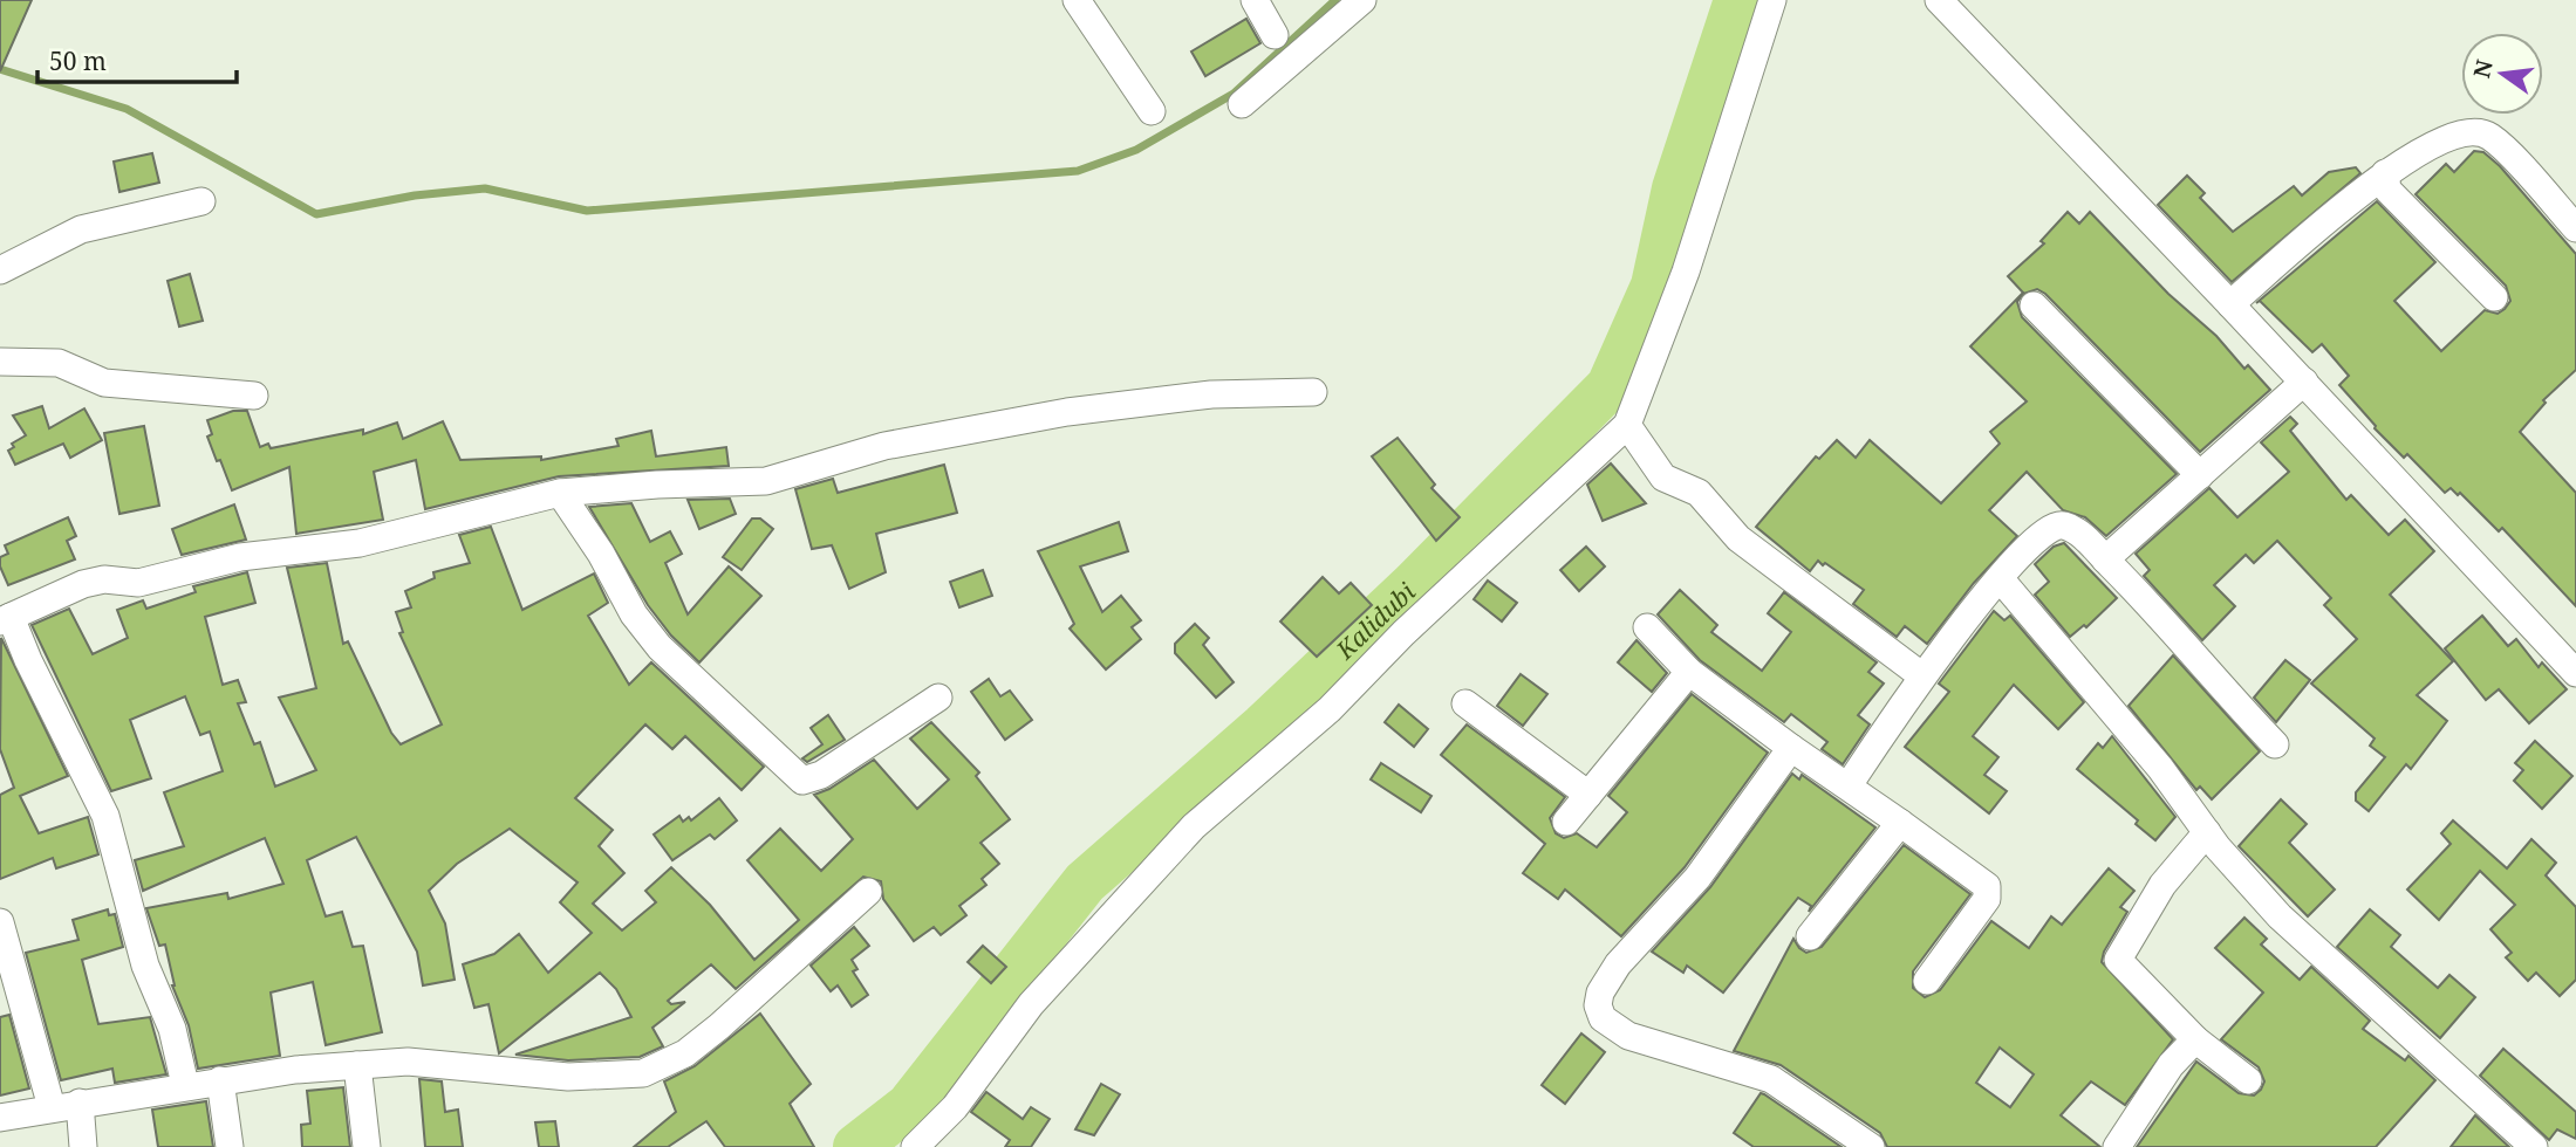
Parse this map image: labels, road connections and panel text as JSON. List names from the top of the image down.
{
  "water": ["Kalidubi"],
  "scale_bar": "50 m",
  "north": "left"
}
